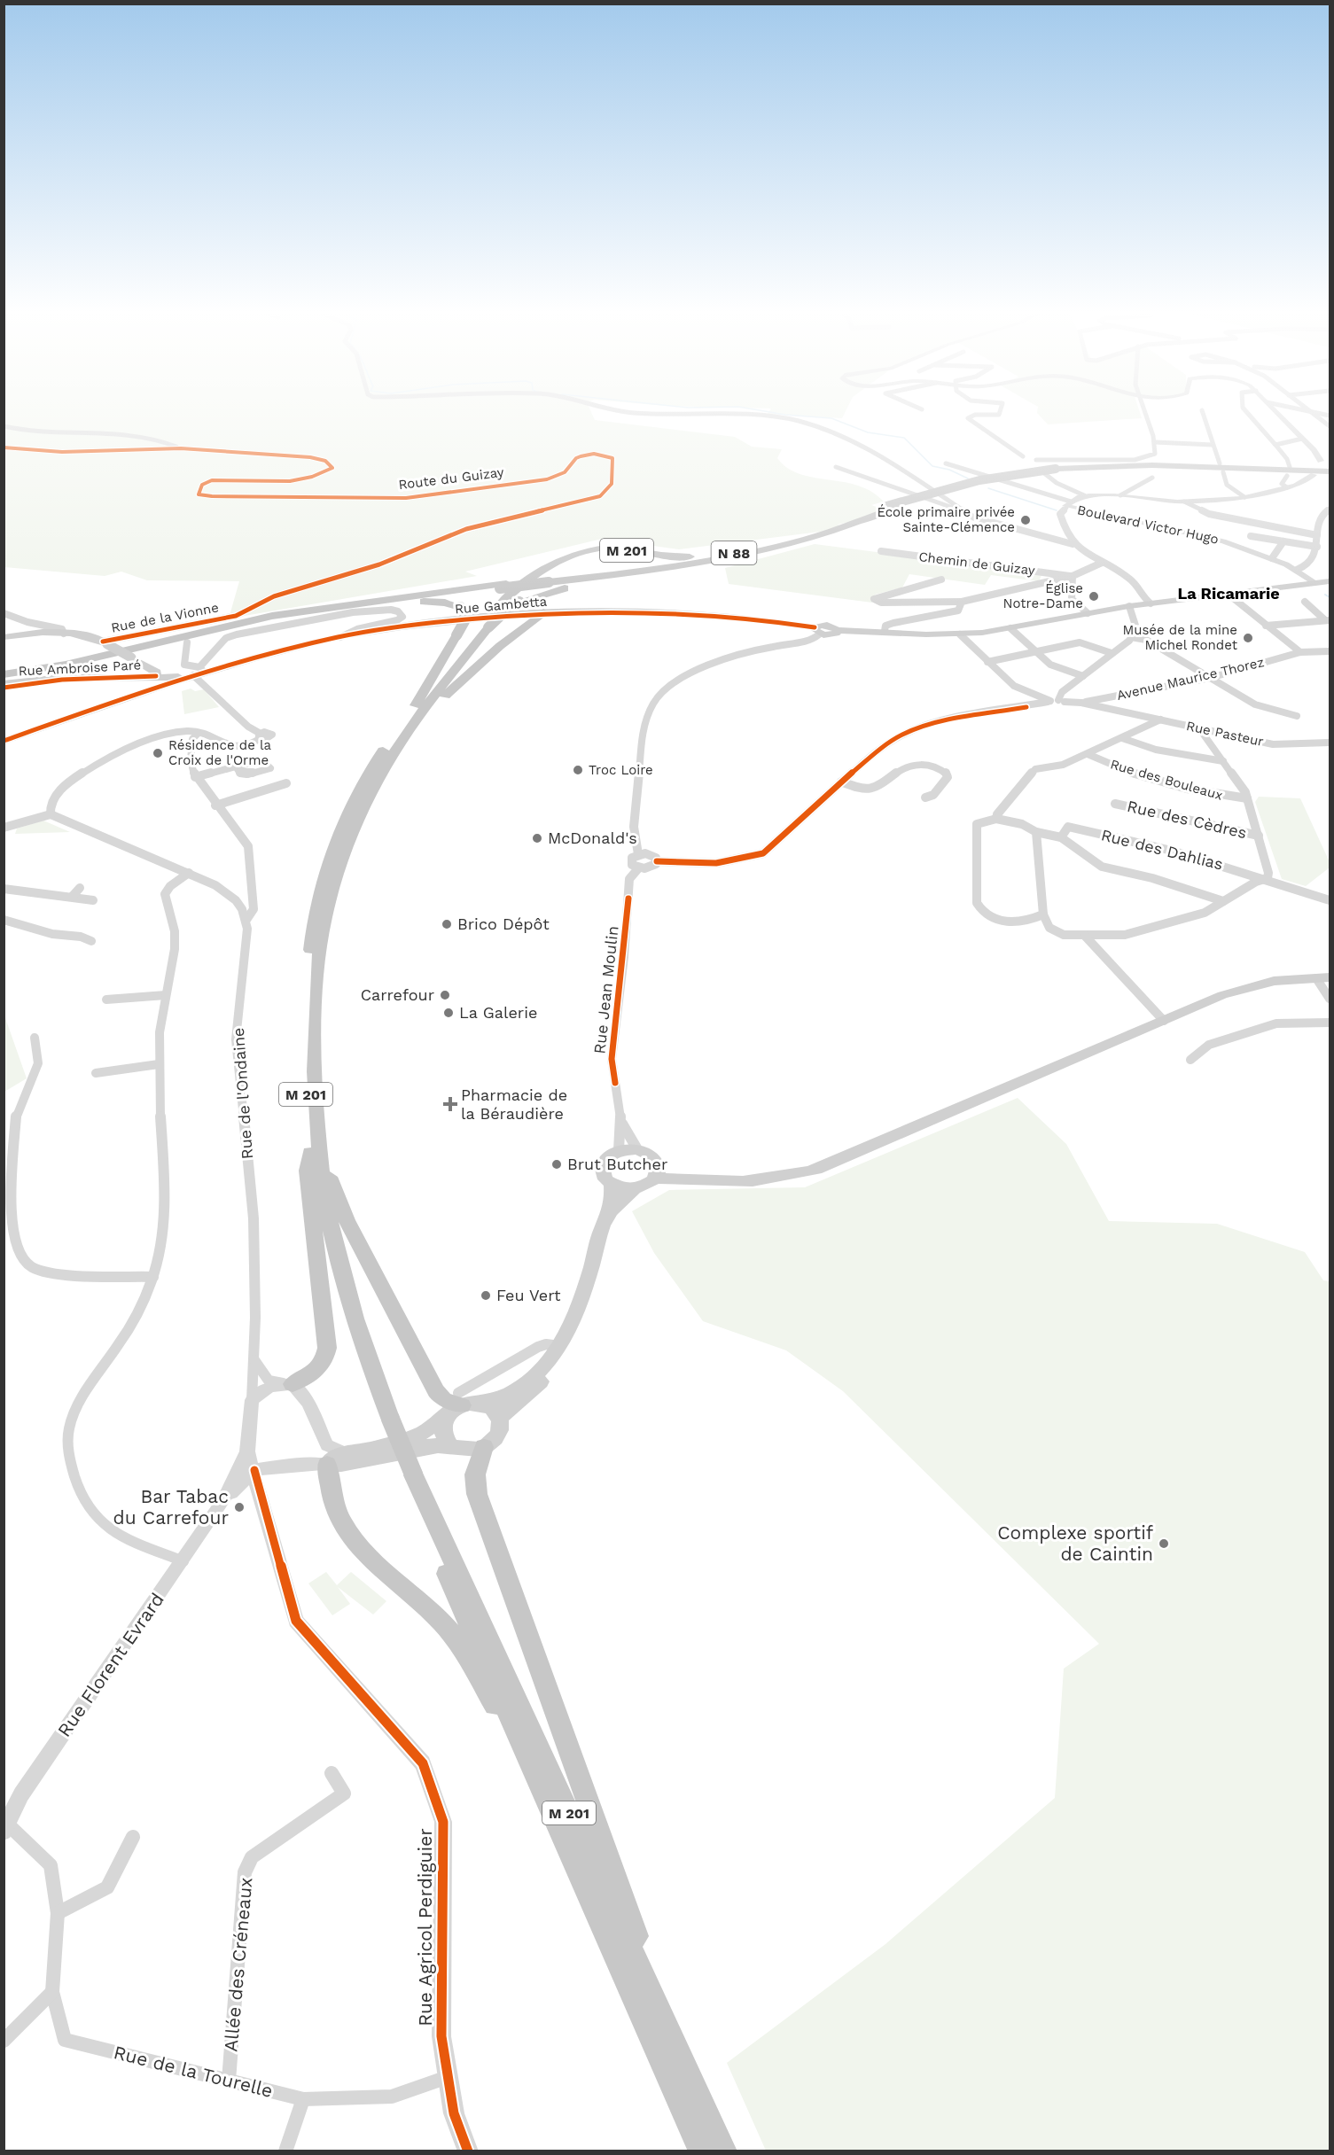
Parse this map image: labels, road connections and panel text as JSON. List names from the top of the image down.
{
  "streets": {
    "highway": ["M 201", "N 88"],
    "main road": ["Rue Gambetta", "Rue Ambroise Paré"],
    "street": [
      "Route du Guizay",
      "Boulevard Victor Hugo",
      "Chemin de Guizay",
      "Rue de la Vionne",
      "Avenue Maurice Thorez",
      "Rue Pasteur",
      "Rue des Bouleaux",
      "Rue des Cèdres",
      "Rue des Dahlias",
      "Rue Jean Moulin",
      "Rue de l'Ondaine",
      "Rue Florent Evrard",
      "Rue Agricol Perdiguier",
      "Allée des Créneaux",
      "Rue de la Tourelle"
    ]
  },
  "crossings": [
    ["Route du Guizay", "Rue de la Vionne"],
    ["M 201", "N 88"],
    ["Rue Gambetta", "Rue Ambroise Paré"],
    ["Avenue Maurice Thorez", "Rue Pasteur"],
    ["Rue Florent Evrard", "Rue Agricol Perdiguier"],
    ["Rue Florent Evrard", "Rue de la Tourelle"],
    ["Rue Agricol Perdiguier", "Rue de la Tourelle"],
    ["Allée des Créneaux", "Rue de la Tourelle"]
  ],
  "districts": ["La Ricamarie"],
  "places": {
    "other": [
      "École primaire privée Sainte-Clémence",
      "Église Notre-Dame",
      "Musée de la mine Michel Rondet",
      "Résidence de la Croix de l'Orme",
      "Troc Loire",
      "McDonald's",
      "Brico Dépôt",
      "Carrefour",
      "La Galerie",
      "Brut Butcher",
      "Feu Vert",
      "Bar Tabac du Carrefour",
      "Complexe sportif de Caintin"
    ],
    "health": ["Pharmacie de la Béraudière"]
  }
}
